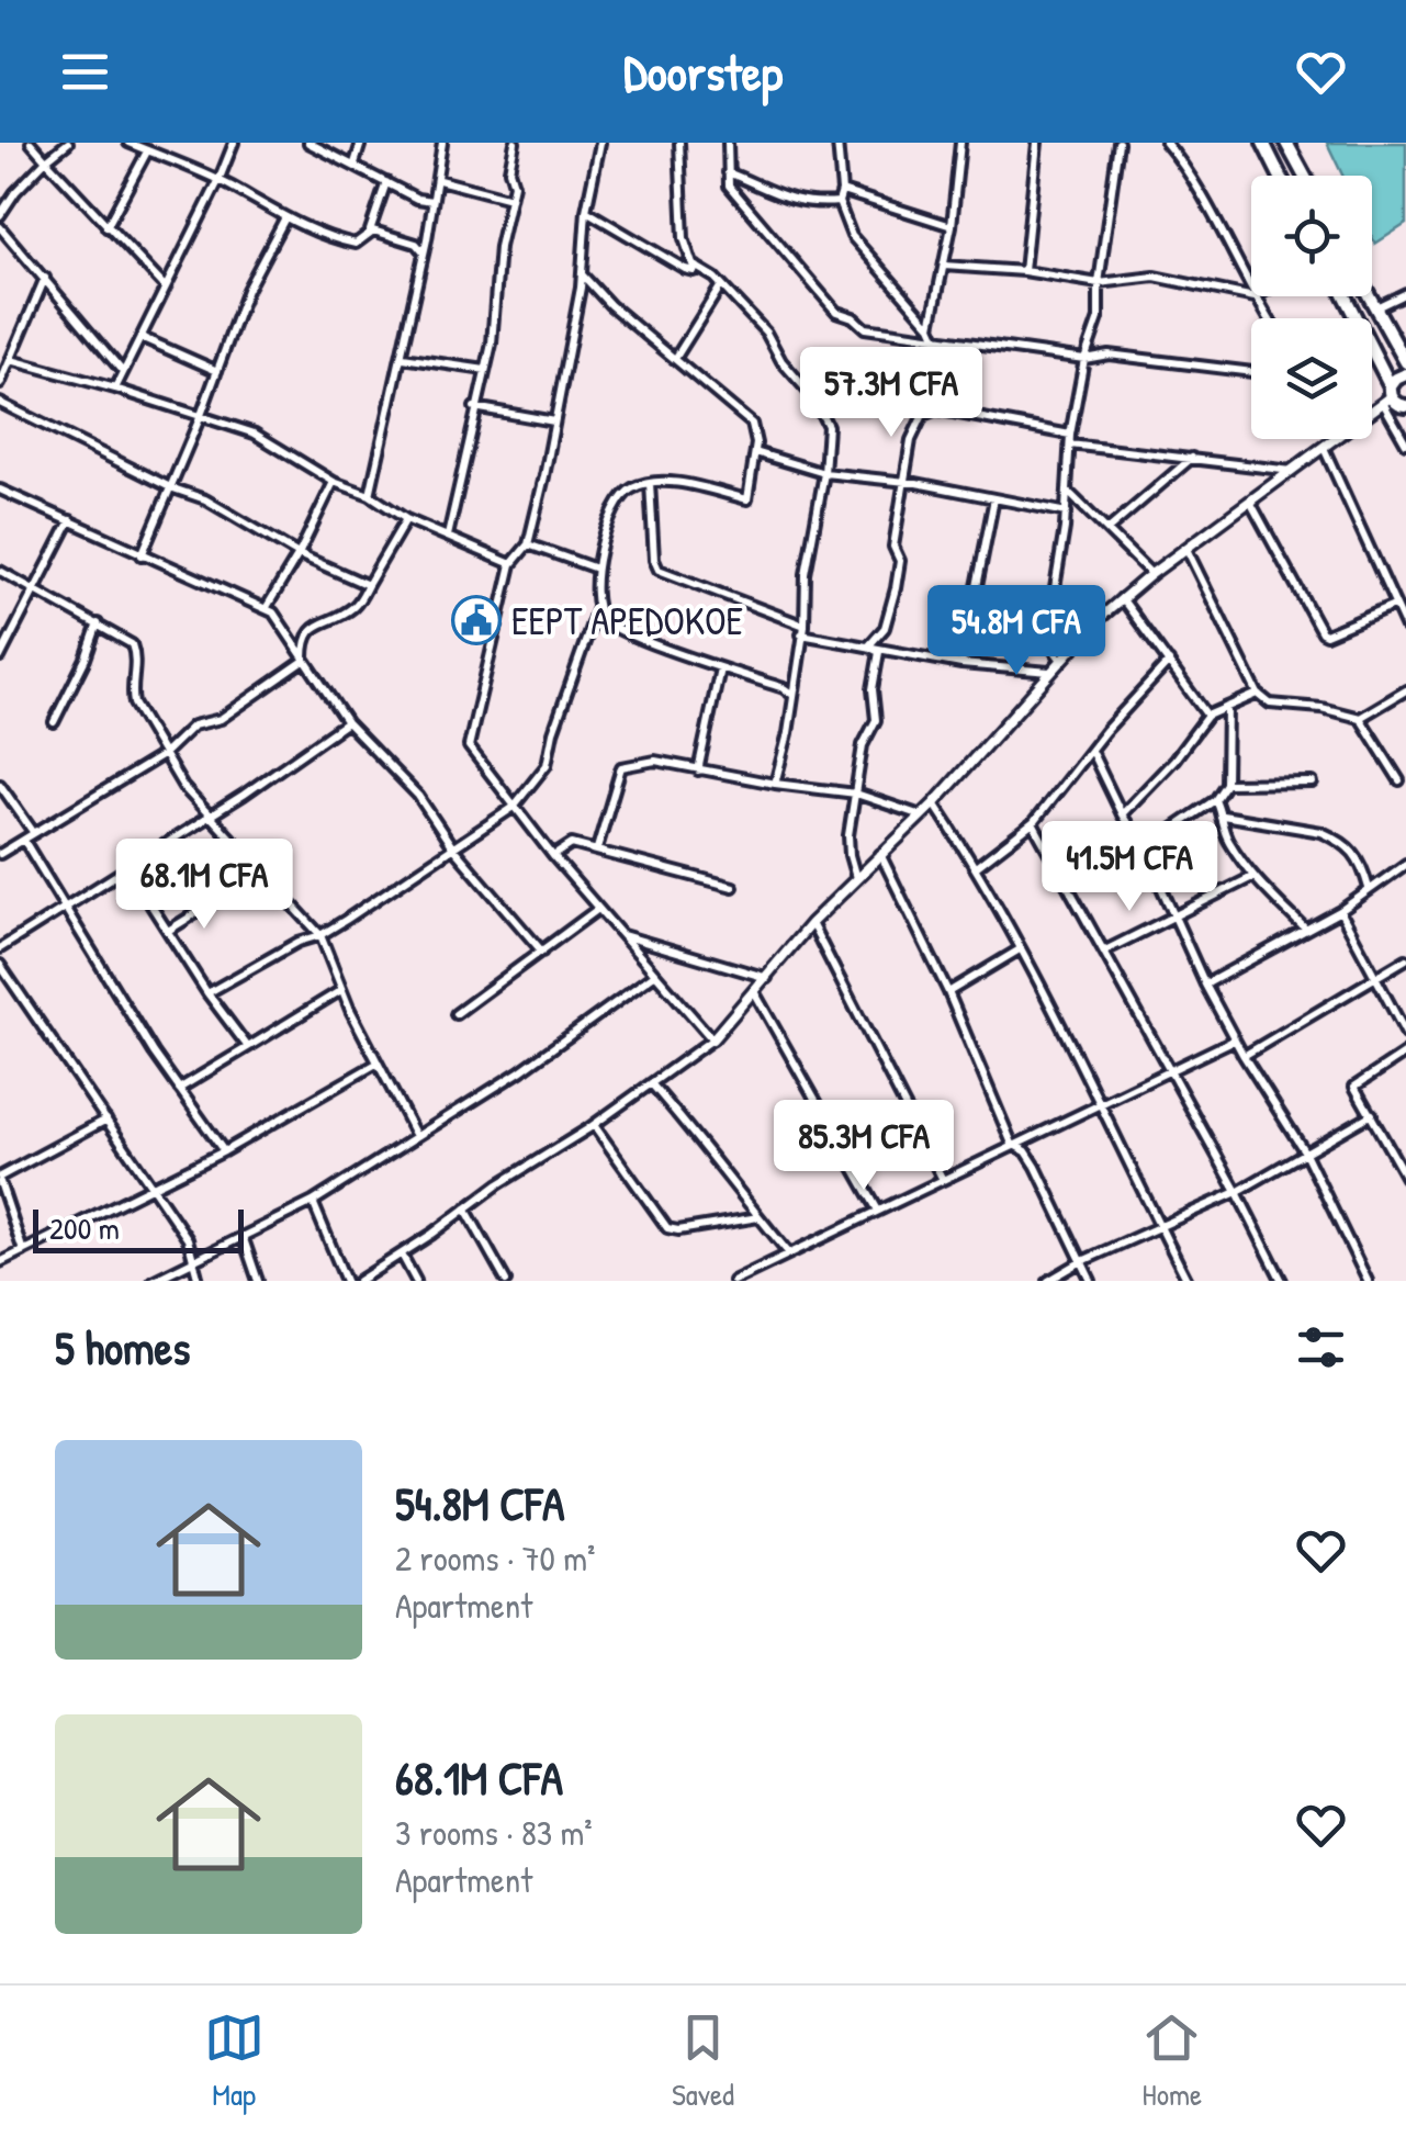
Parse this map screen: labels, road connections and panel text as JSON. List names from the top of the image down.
{
  "places": {
    "public building": ["EEPT APEDOKOE"]
  },
  "scale_bar": "200 m",
  "page": {
    "header": "Doorstep",
    "price": [
      "57.3M CFA",
      "54.8M CFA",
      "41.5M CFA",
      "68.1M CFA",
      "85.3M CFA"
    ],
    "scale": "200 m",
    "heading": "5 homes",
    "list": [
      {
        "name": "54.8M CFA",
        "note": "2 rooms · 70 m² · Apartment"
      },
      {
        "name": "68.1M CFA",
        "note": "3 rooms · 83 m² · Apartment"
      }
    ],
    "tabs": ["Map", "Saved", "Home"]
  }
}
